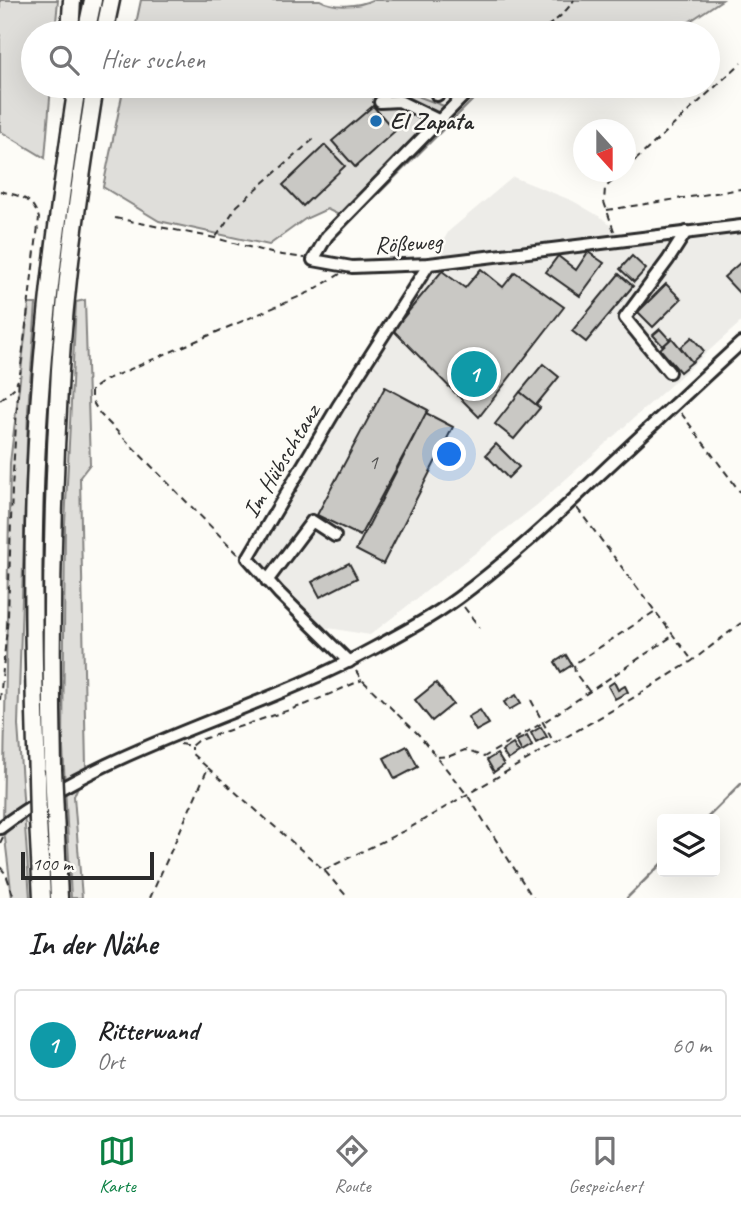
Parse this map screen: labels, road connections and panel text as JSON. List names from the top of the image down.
{
  "streets": {
    "street": ["Rößeweg", "Im Hübschtanz"]
  },
  "crossings": [
    ["Rößeweg", "Im Hübschtanz"]
  ],
  "places": ["El Zapata"],
  "house_numbers": ["1"],
  "scale_bar": "100 m",
  "north": "bottom",
  "page": {
    "search": "Hier suchen",
    "pins": "1",
    "scale": "100 m",
    "heading": "In der Nähe",
    "list": [
      {
        "mark": "1",
        "name": "Ritterwand",
        "note": "Ort",
        "value": "60 m"
      }
    ],
    "nav": ["Karte", "Route", "Gespeichert"]
  }
}
